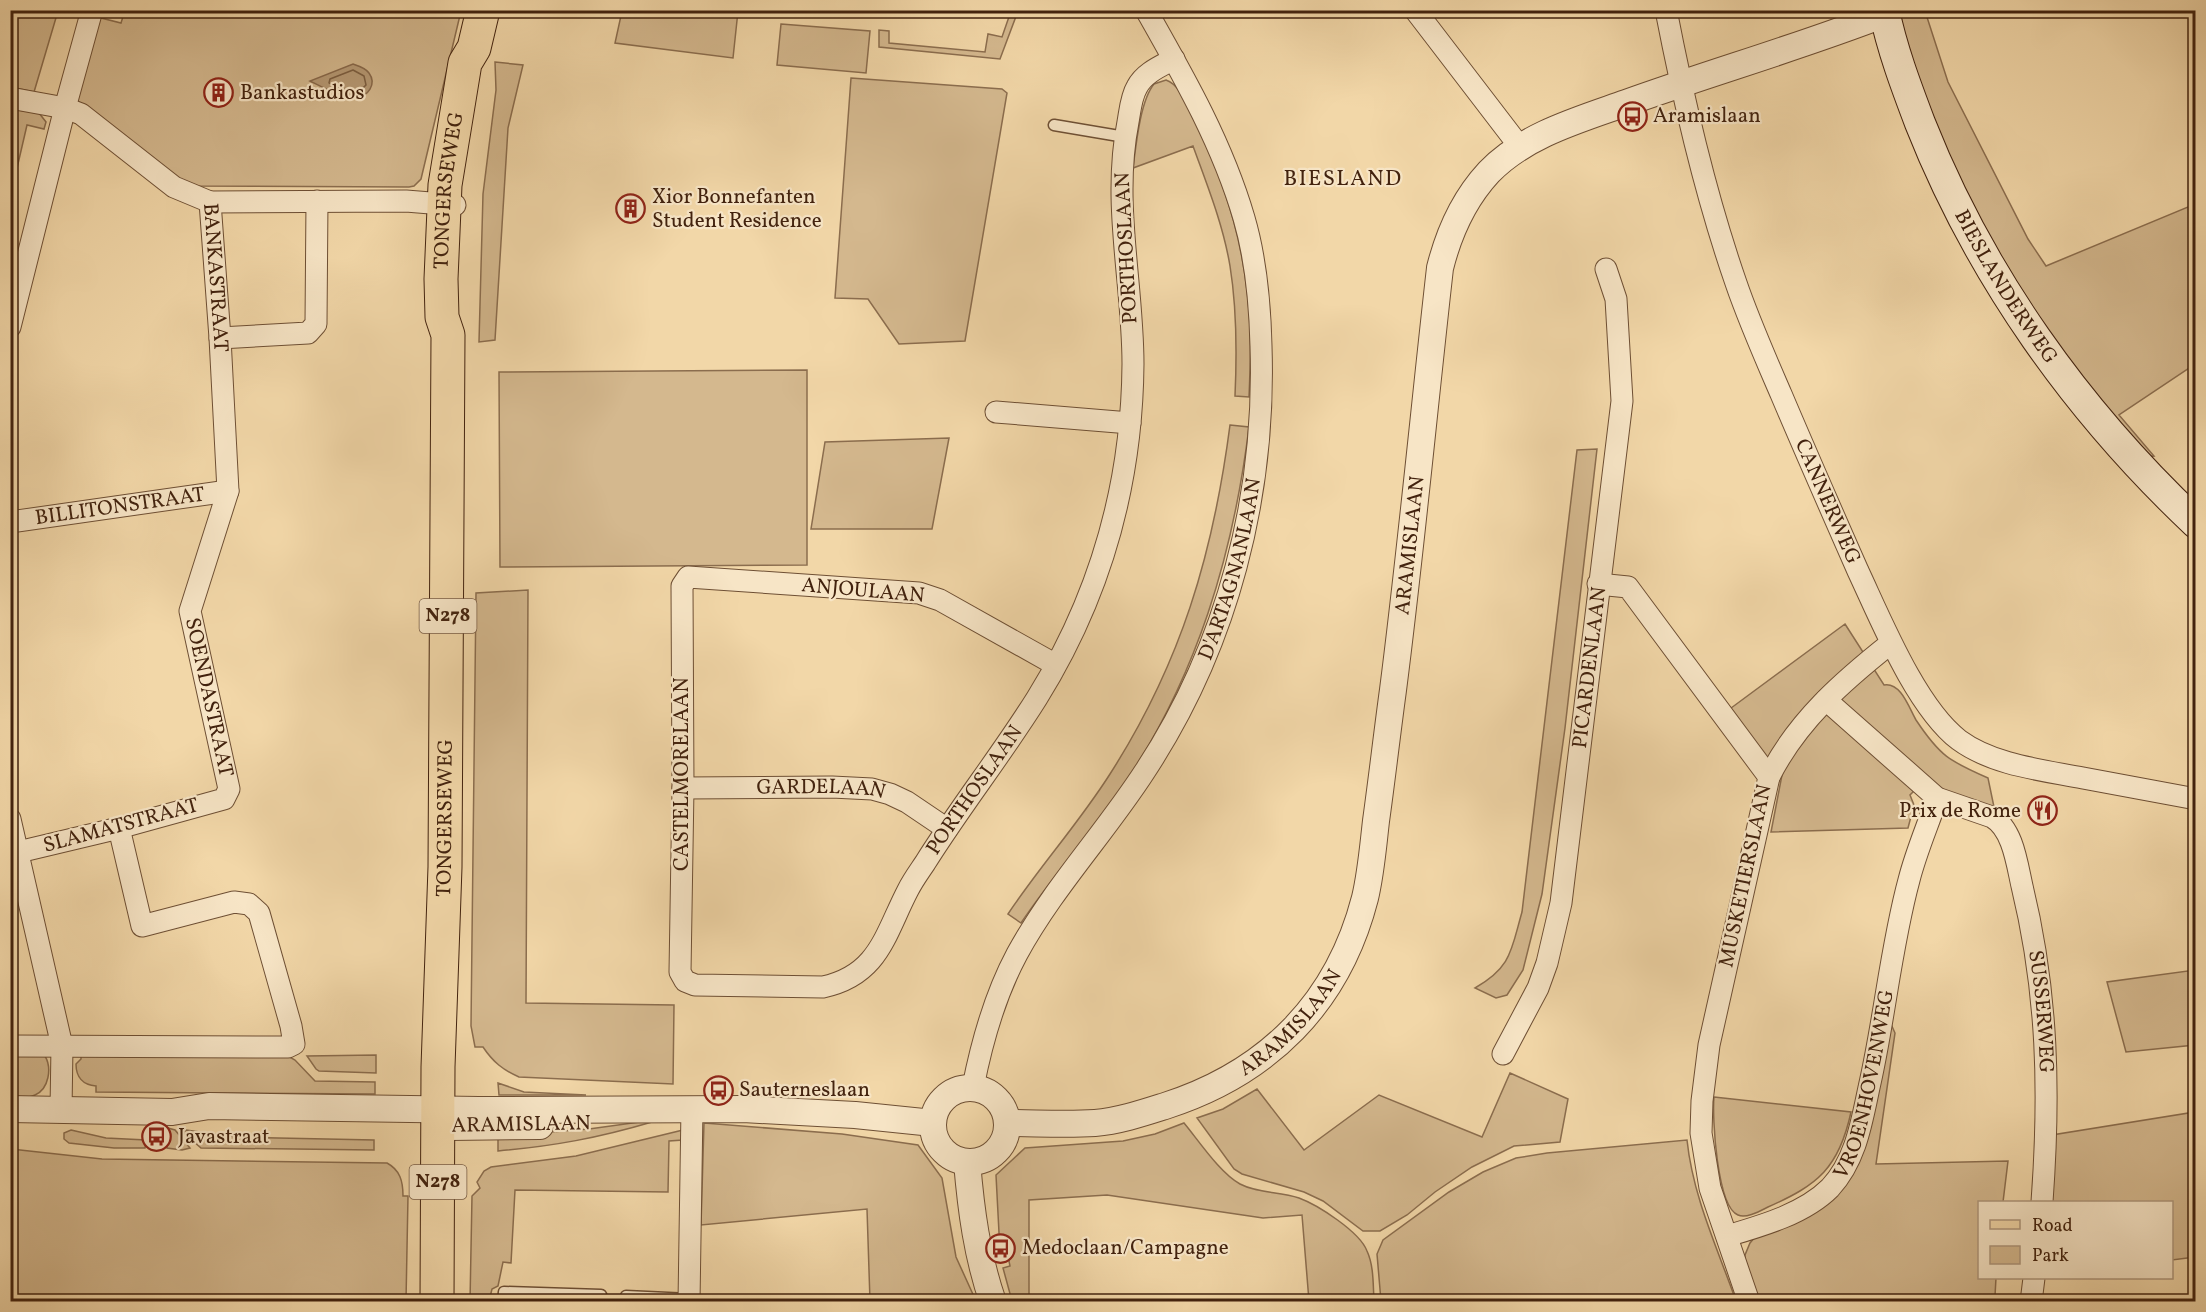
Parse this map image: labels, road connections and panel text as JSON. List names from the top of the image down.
{
  "streets": {
    "main road": ["TONGERSEWEG", "BIESLANDERWEG", "N278"],
    "street": [
      "PORTHOSLAAN",
      "BANKASTRAAT",
      "CANNERWEG",
      "BILLITONSTRAAT",
      "ARAMISLAAN",
      "D'ARTAGNANLAAN",
      "ANJOULAAN",
      "PICARDENLAAN",
      "SOENDASTRAAT",
      "CASTELMORELAAN",
      "GARDELAAN",
      "SLAMATSTRAAT",
      "MUSKETIERSLAAN",
      "SUSSERWEG",
      "VROENHOVENWEG"
    ]
  },
  "crossings": [
    ["TONGERSEWEG", "ARAMISLAAN"],
    ["PORTHOSLAAN", "D'ARTAGNANLAAN"],
    ["PORTHOSLAAN", "ANJOULAAN"],
    ["PORTHOSLAAN", "CASTELMORELAAN"],
    ["PORTHOSLAAN", "GARDELAAN"],
    ["BANKASTRAAT", "BILLITONSTRAAT"],
    ["BANKASTRAAT", "SOENDASTRAAT"],
    ["BIESLANDERWEG", "ARAMISLAAN"],
    ["CANNERWEG", "ARAMISLAAN"],
    ["BILLITONSTRAAT", "SOENDASTRAAT"],
    ["ARAMISLAAN", "D'ARTAGNANLAAN"],
    ["ANJOULAAN", "CASTELMORELAAN"],
    ["PICARDENLAAN", "MUSKETIERSLAAN"],
    ["SOENDASTRAAT", "SLAMATSTRAAT"],
    ["CASTELMORELAAN", "GARDELAAN"],
    ["MUSKETIERSLAAN", "VROENHOVENWEG"],
    ["SUSSERWEG", "VROENHOVENWEG"]
  ],
  "districts": ["BIESLAND"],
  "places": {
    "building": ["Bankastudios", "Xior Bonnefanten Student Residence"],
    "bus stop": [
      "Aramislaan",
      "Sauterneslaan",
      "Javastraat",
      "Medoclaan/Campagne"
    ],
    "restaurant": ["Prix de Rome"]
  },
  "legend": ["Road", "Park"]
}
